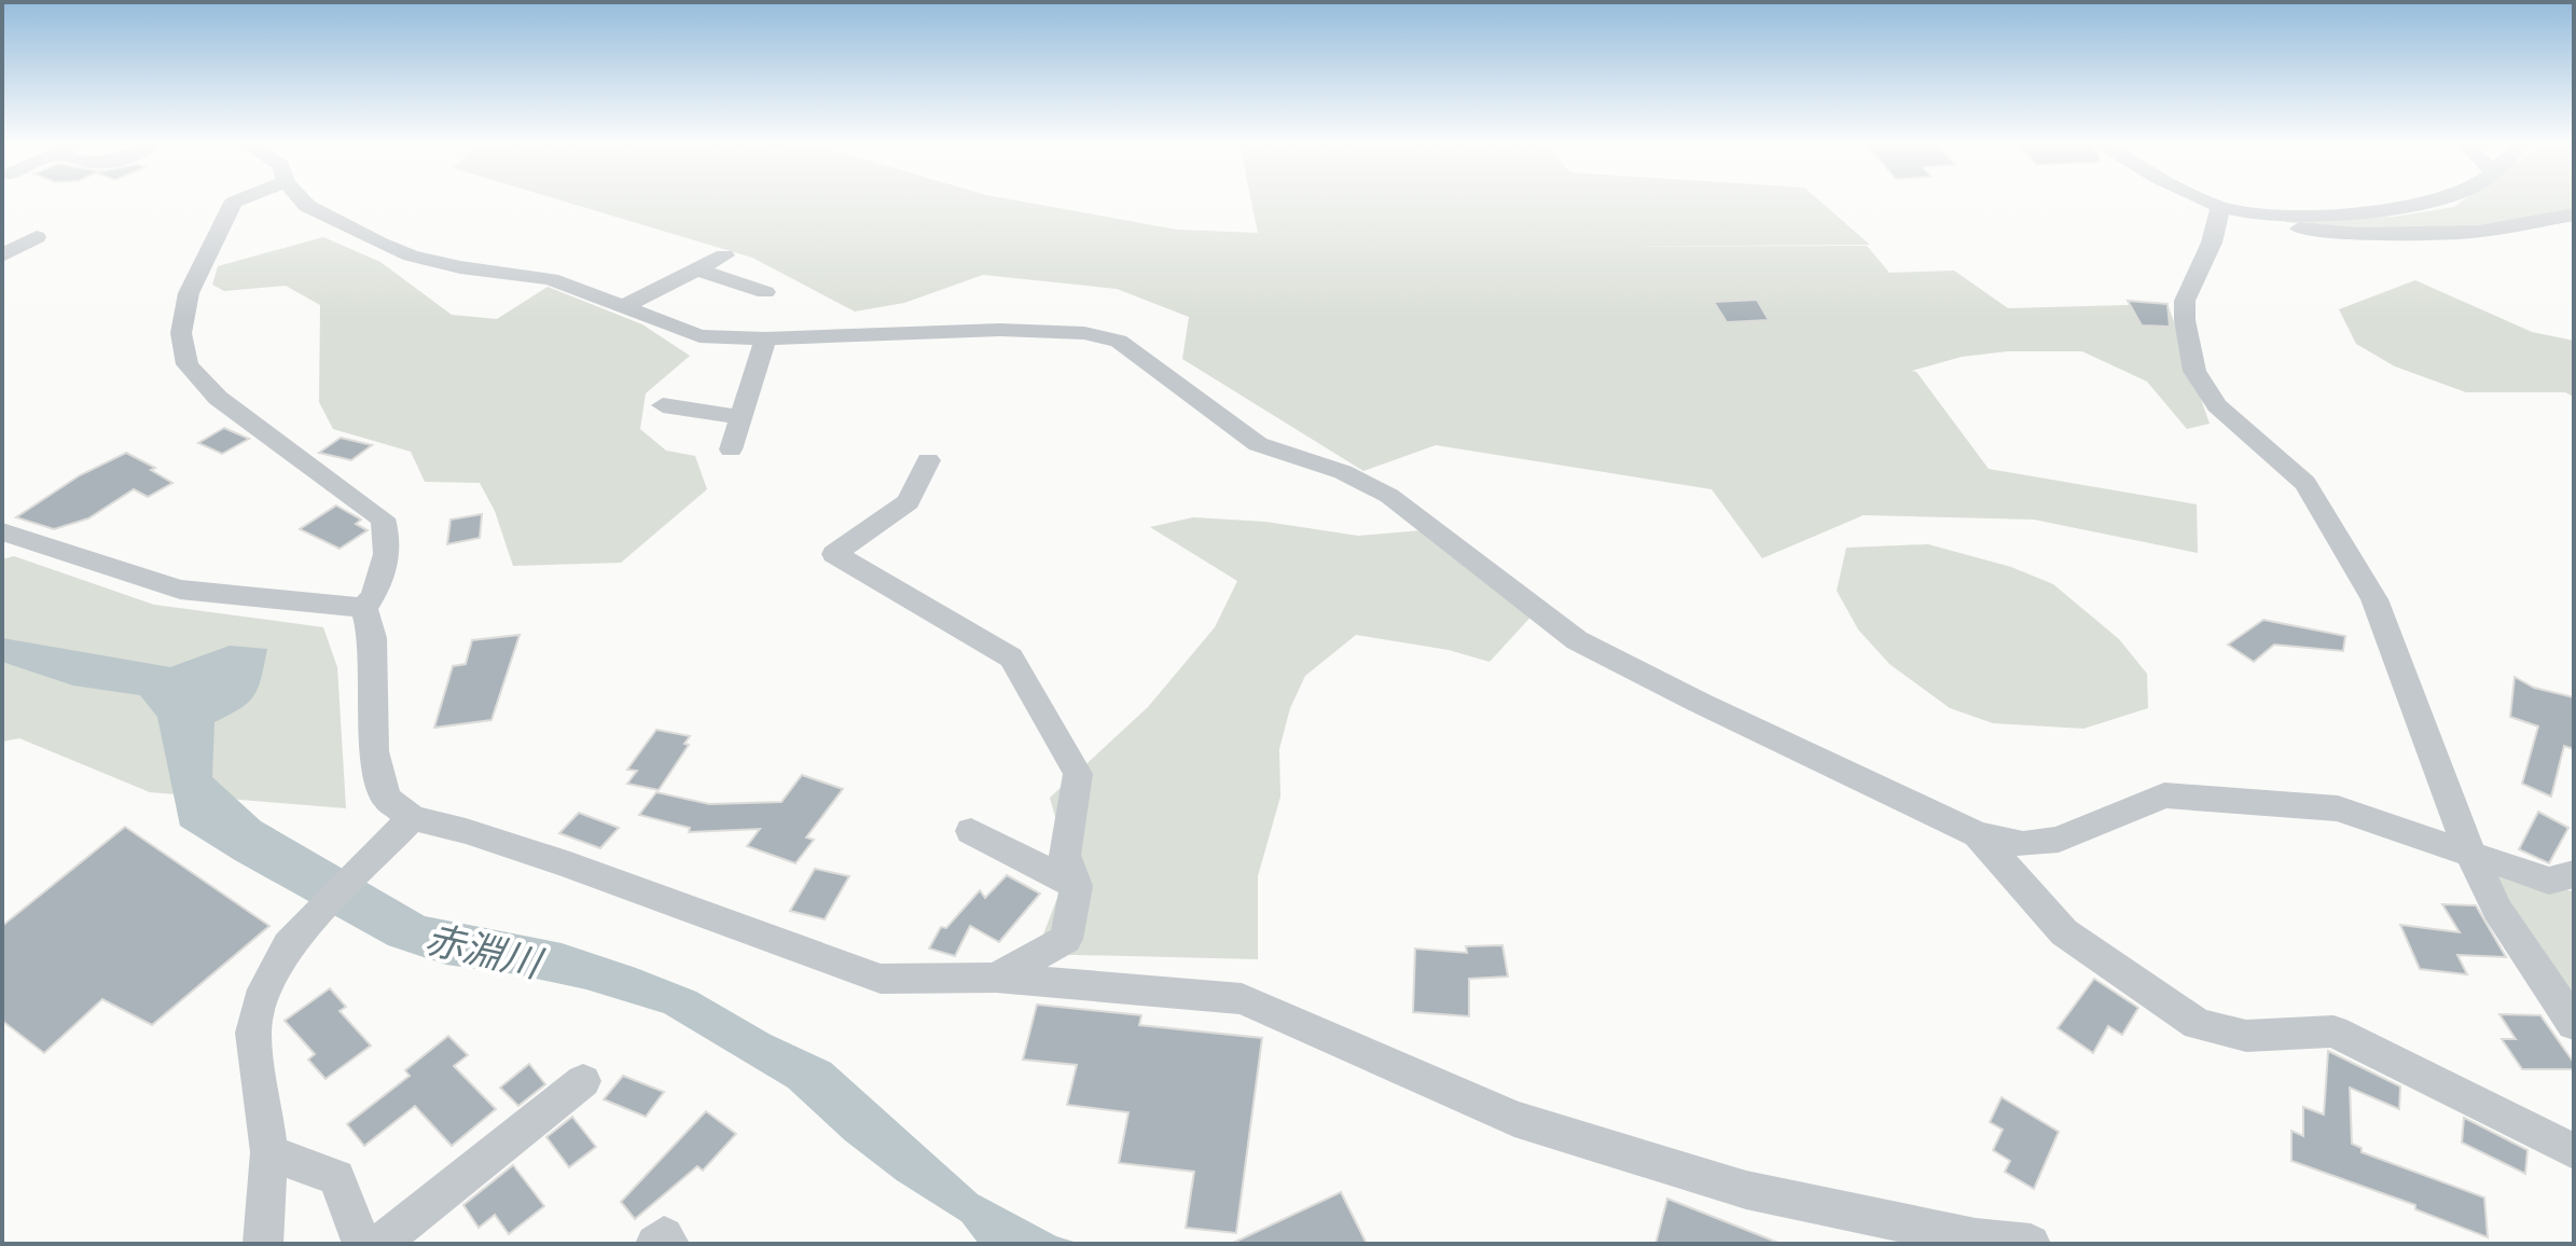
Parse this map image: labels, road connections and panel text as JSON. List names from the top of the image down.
{
  "water": ["赤淵川"]
}
